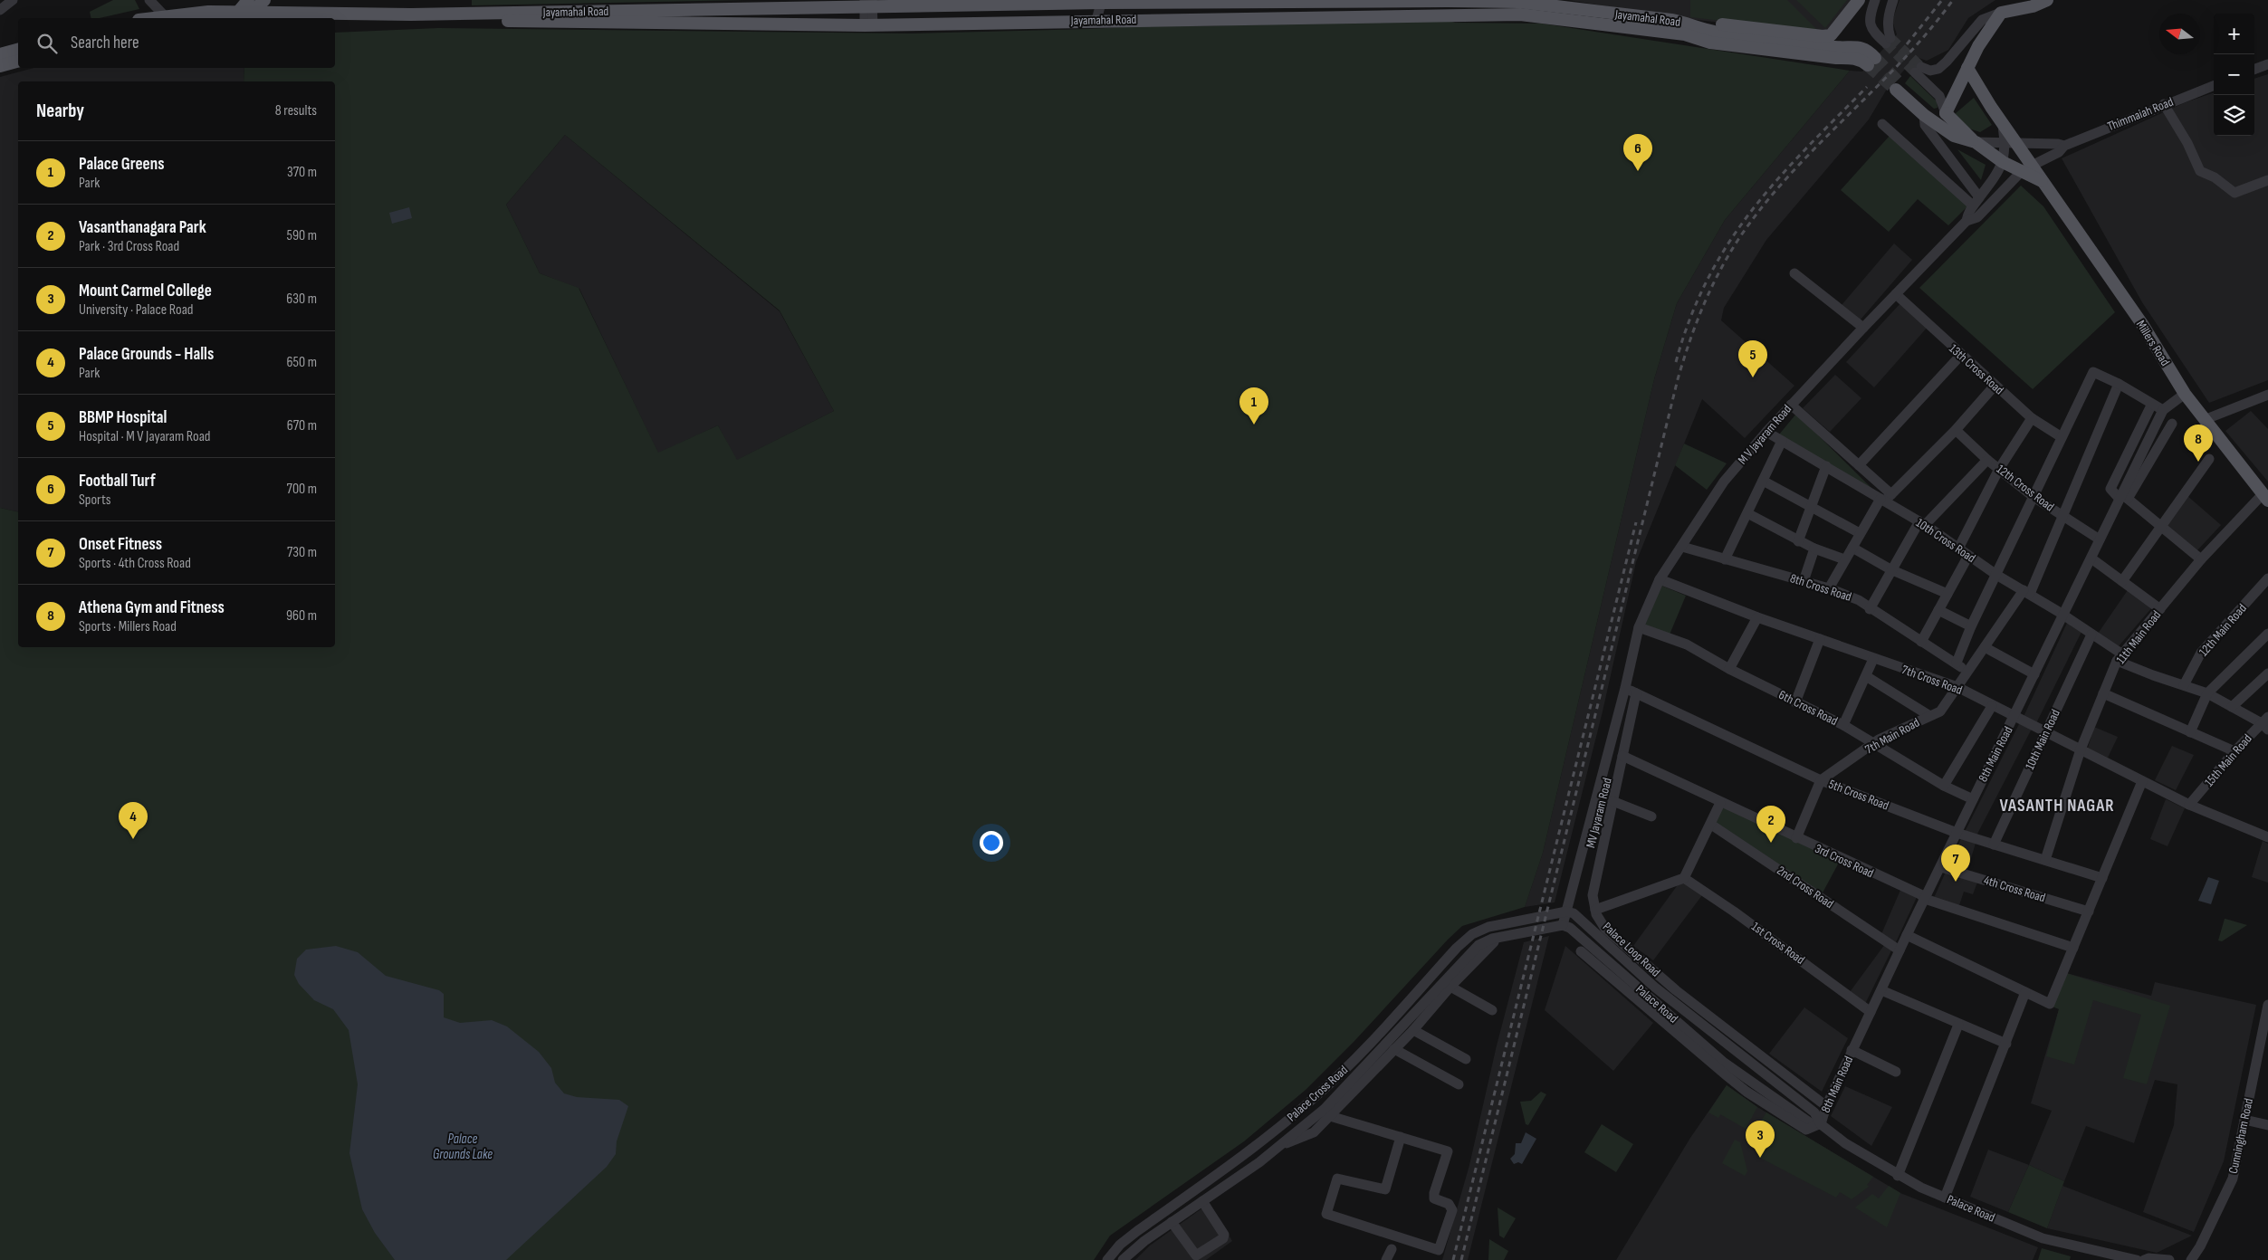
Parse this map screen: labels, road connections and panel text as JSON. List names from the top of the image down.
{
  "streets": {
    "main road": ["Jayamahal Road", "Millers Road"],
    "street": [
      "Thimmaiah Road",
      "13th Cross Road",
      "M V Jayaram Road",
      "12th Cross Road",
      "10th Cross Road",
      "8th Cross Road",
      "12th Main Road",
      "11th Main Road",
      "7th Cross Road",
      "6th Cross Road",
      "7th Main Road",
      "10th Main Road",
      "8th Main Road",
      "15th Main Road",
      "5th Cross Road",
      "MV Jayaram Road",
      "3rd Cross Road",
      "2nd Cross Road",
      "4th Cross Road",
      "1st Cross Road",
      "Palace Loop Road",
      "Palace Road",
      "Palace Cross Road",
      "Cunningham Road"
    ]
  },
  "crossings": [
    ["Thimmaiah Road", "Millers Road"],
    ["Thimmaiah Road", "M V Jayaram Road"],
    ["Millers Road", "M V Jayaram Road"],
    ["Millers Road", "11th Main Road"],
    ["Millers Road", "8th Main Road"],
    ["13th Cross Road", "M V Jayaram Road"],
    ["M V Jayaram Road", "10th Cross Road"],
    ["M V Jayaram Road", "8th Cross Road"],
    ["M V Jayaram Road", "7th Cross Road"],
    ["M V Jayaram Road", "6th Cross Road"],
    ["M V Jayaram Road", "5th Cross Road"],
    ["M V Jayaram Road", "MV Jayaram Road"],
    ["12th Cross Road", "7th Main Road"],
    ["12th Cross Road", "8th Main Road"],
    ["10th Cross Road", "12th Main Road"],
    ["10th Cross Road", "11th Main Road"],
    ["10th Cross Road", "7th Main Road"],
    ["10th Cross Road", "10th Main Road"],
    ["10th Cross Road", "8th Main Road"],
    ["10th Cross Road", "15th Main Road"],
    ["8th Cross Road", "7th Main Road"],
    ["11th Main Road", "7th Cross Road"],
    ["11th Main Road", "5th Cross Road"],
    ["7th Cross Road", "7th Main Road"],
    ["7th Cross Road", "10th Main Road"],
    ["7th Cross Road", "8th Main Road"],
    ["7th Cross Road", "15th Main Road"],
    ["6th Cross Road", "7th Main Road"],
    ["6th Cross Road", "8th Main Road"],
    ["7th Main Road", "5th Cross Road"],
    ["10th Main Road", "5th Cross Road"],
    ["8th Main Road", "5th Cross Road"],
    ["8th Main Road", "3rd Cross Road"],
    ["8th Main Road", "2nd Cross Road"],
    ["8th Main Road", "4th Cross Road"],
    ["8th Main Road", "1st Cross Road"],
    ["8th Main Road", "Palace Loop Road"],
    ["8th Main Road", "Palace Road"],
    ["5th Cross Road", "MV Jayaram Road"],
    ["5th Cross Road", "Palace Loop Road"],
    ["MV Jayaram Road", "Palace Road"],
    ["MV Jayaram Road", "Palace Cross Road"],
    ["3rd Cross Road", "Palace Loop Road"],
    ["Palace Road", "Palace Cross Road"]
  ],
  "districts": ["VASANTH NAGAR"],
  "water": ["Palace Grounds Lake"],
  "north": "left",
  "page": {
    "map_buttons": ["+", "−"],
    "search": "Search here",
    "heading": ["Nearby", "8 results"],
    "pins": [
      "6",
      "5",
      "1",
      "8",
      "4",
      "2",
      "7",
      "3"
    ],
    "list": [
      {
        "mark": "1",
        "name": "Palace Greens",
        "note": "Park",
        "value": "370 m"
      },
      {
        "mark": "2",
        "name": "Vasanthanagara Park",
        "note": "Park · 3rd Cross Road",
        "value": "590 m"
      },
      {
        "mark": "3",
        "name": "Mount Carmel College",
        "note": "University · Palace Road",
        "value": "630 m"
      },
      {
        "mark": "4",
        "name": "Palace Grounds - Halls",
        "note": "Park",
        "value": "650 m"
      },
      {
        "mark": "5",
        "name": "BBMP Hospital",
        "note": "Hospital · M V Jayaram Road",
        "value": "670 m"
      },
      {
        "mark": "6",
        "name": "Football Turf",
        "note": "Sports",
        "value": "700 m"
      },
      {
        "mark": "7",
        "name": "Onset Fitness",
        "note": "Sports · 4th Cross Road",
        "value": "730 m"
      },
      {
        "mark": "8",
        "name": "Athena Gym and Fitness",
        "note": "Sports · Millers Road",
        "value": "960 m"
      }
    ]
  }
}
